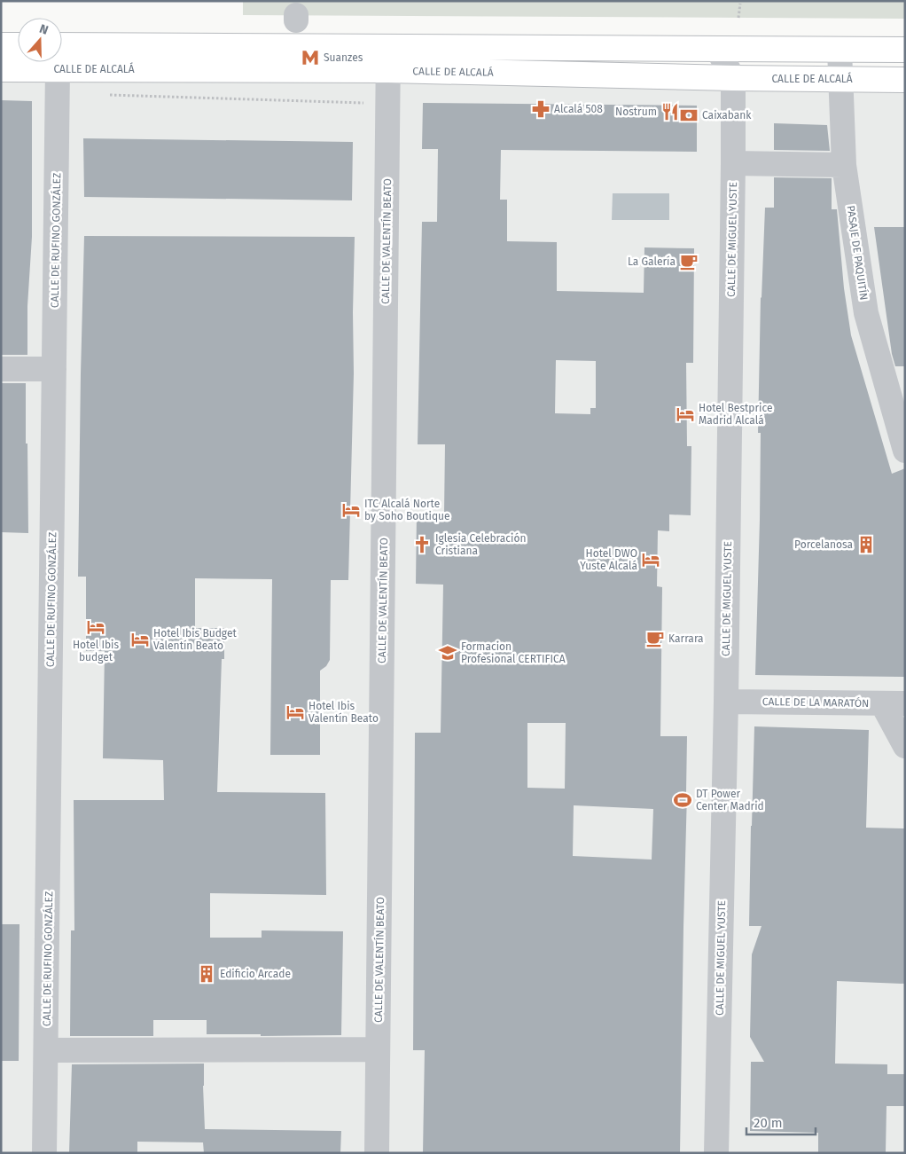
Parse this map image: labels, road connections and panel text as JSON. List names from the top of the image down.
{
  "streets": {
    "main road": ["CALLE DE ALCALÁ"],
    "street": [
      "CALLE DE MIGUEL YUSTE",
      "CALLE DE RUFINO GONZÁLEZ",
      "CALLE DE VALENTÍN BEATO",
      "PASAJE DE PAQUITÍN",
      "CALLE DE LA MARATÓN"
    ]
  },
  "crossings": [
    ["CALLE DE ALCALÁ", "CALLE DE MIGUEL YUSTE"],
    ["CALLE DE ALCALÁ", "CALLE DE VALENTÍN BEATO"],
    ["CALLE DE ALCALÁ", "PASAJE DE PAQUITÍN"],
    ["CALLE DE MIGUEL YUSTE", "CALLE DE LA MARATÓN"]
  ],
  "places": {
    "metro station": ["Suanzes"],
    "pharmacy": ["Alcalá 508"],
    "restaurant": ["Nostrum"],
    "bank": ["Caixabank"],
    "cafe": ["La Galería", "Karrara"],
    "hotel": [
      "Hotel Bestprice Madrid Alcalá",
      "ITC Alcalá Norte by Soho Boutique",
      "Hotel DWO Yuste Alcalá",
      "Hotel Ibis budget",
      "Hotel Ibis Budget Valentín Beato",
      "Hotel Ibis Valentín Beato"
    ],
    "church": ["Iglesia Celebración Cristiana"],
    "building": ["Porcelanosa", "Edificio Arcade"],
    "school or university": ["Formacion Profesional CERTIFICA"],
    "sports": ["DT Power Center Madrid"]
  },
  "scale_bar": "20 m",
  "north": "top"
}
